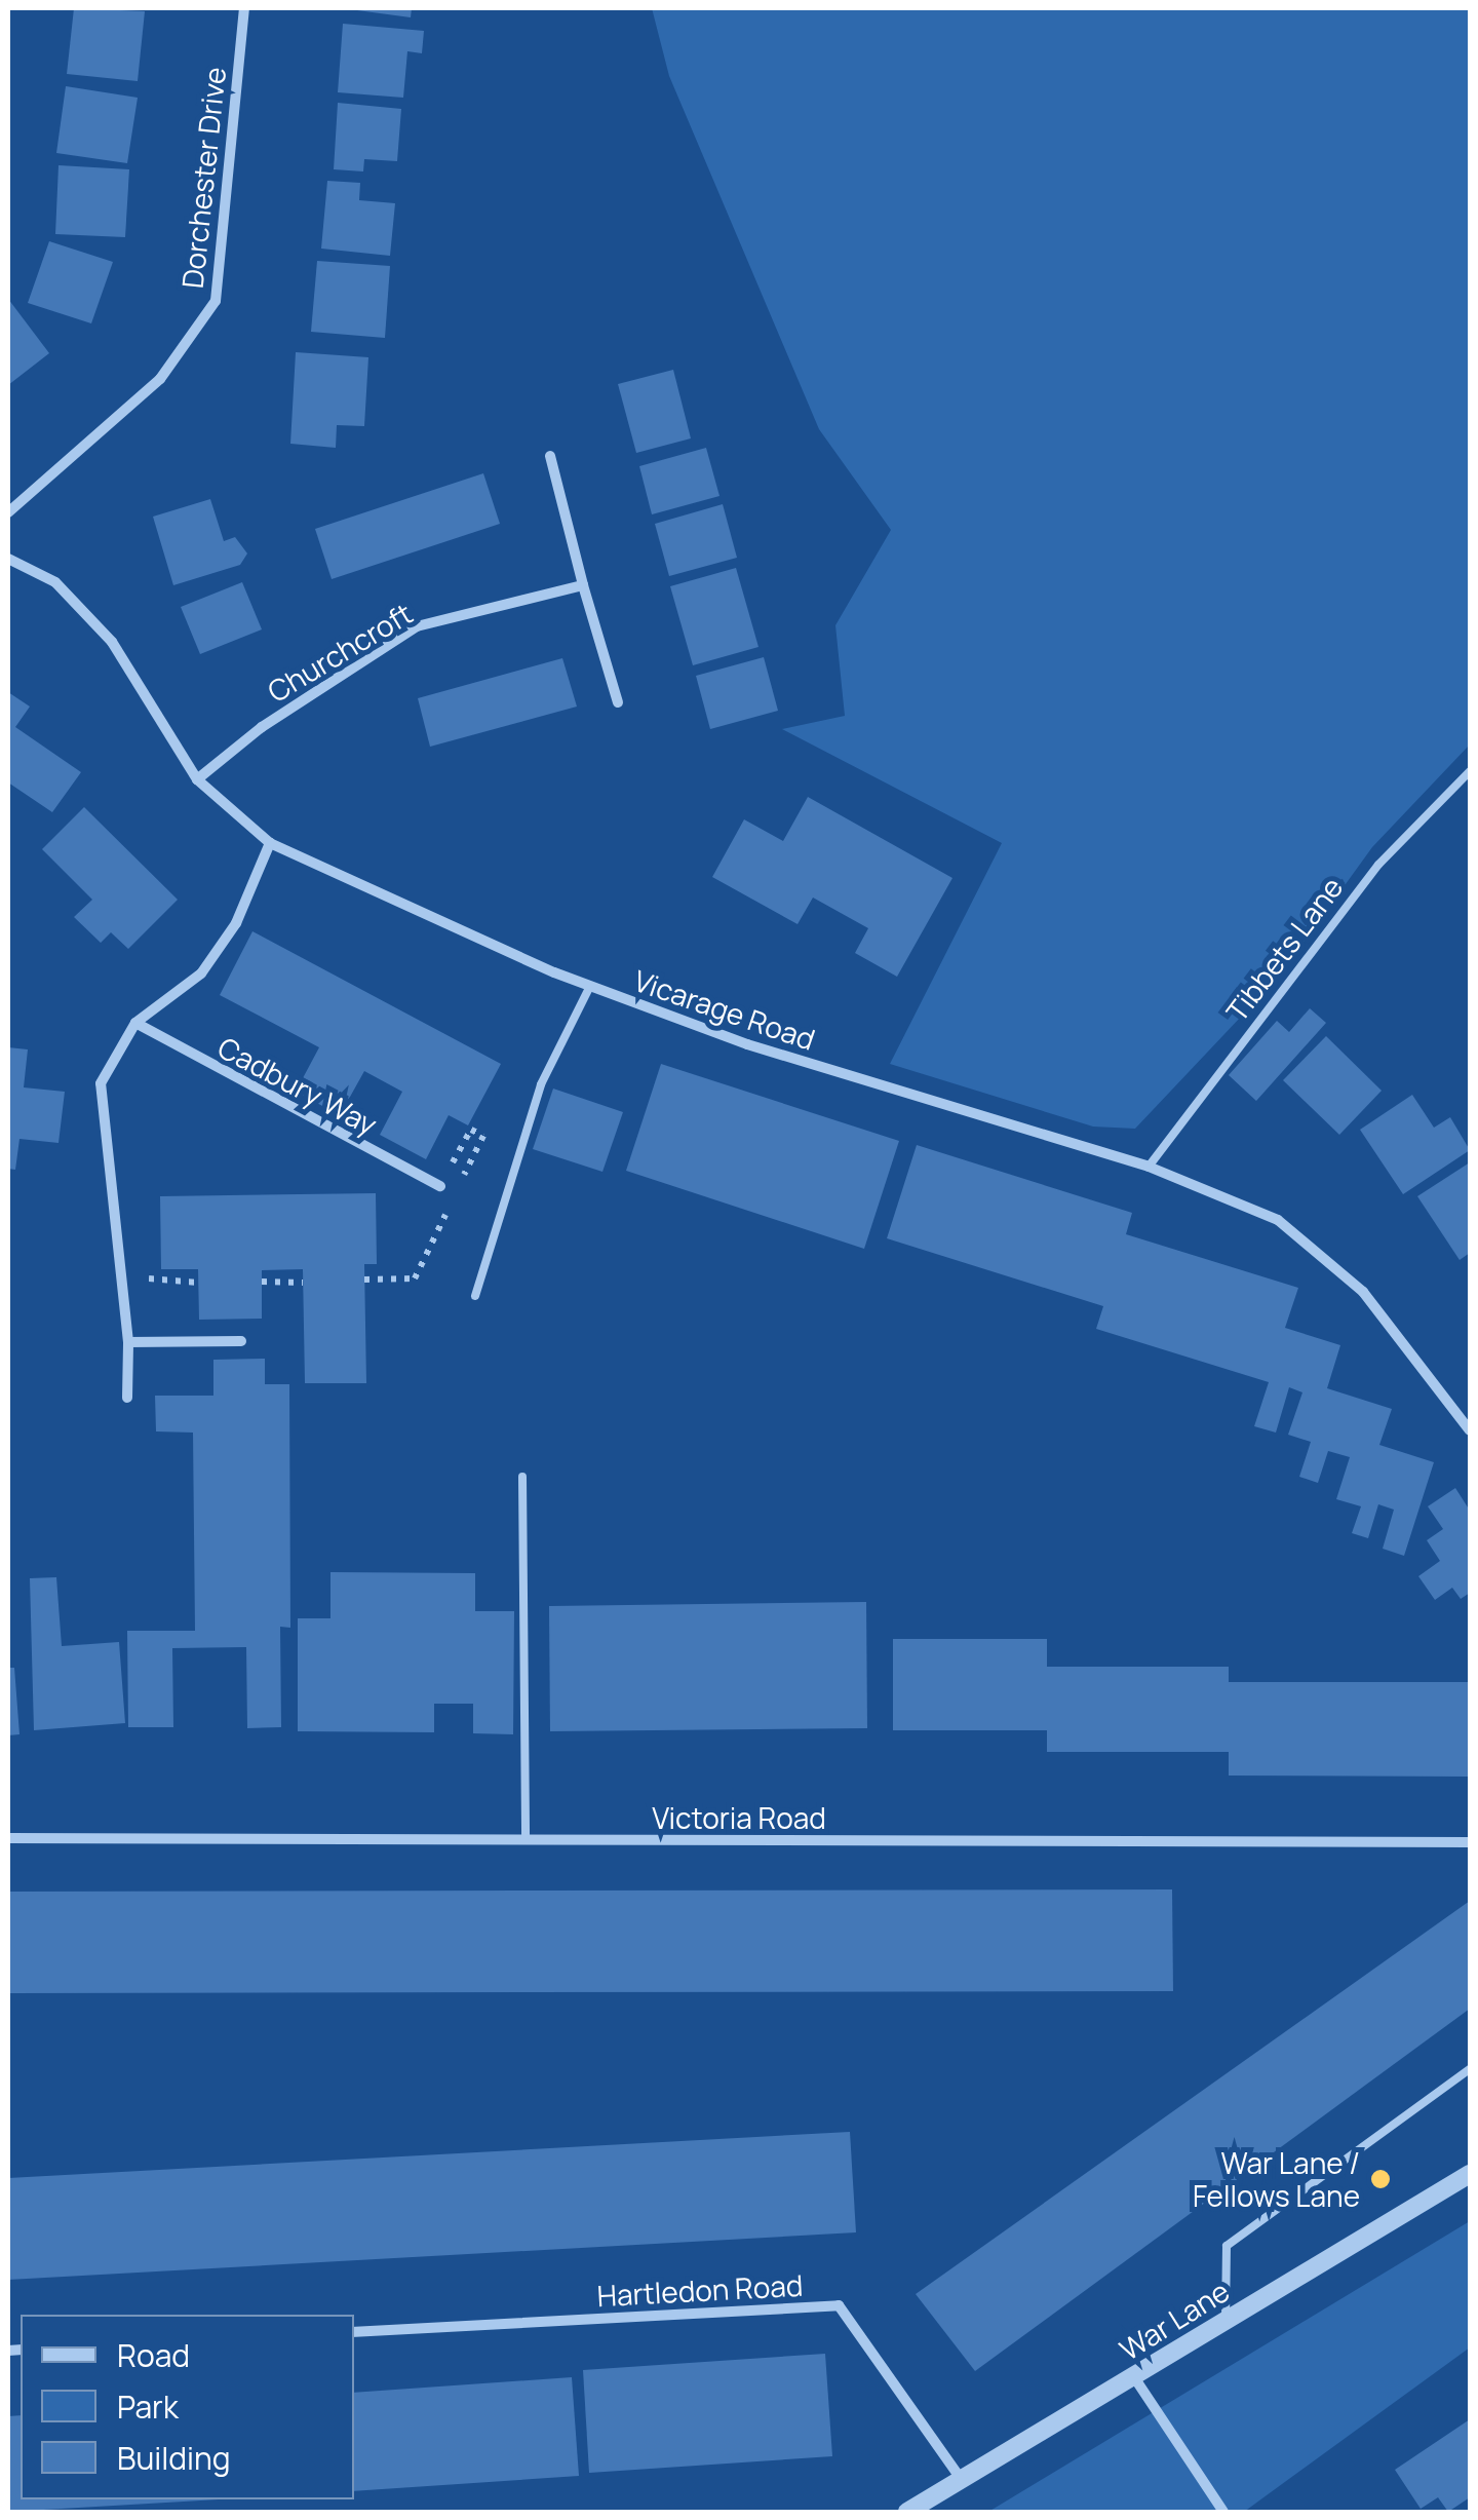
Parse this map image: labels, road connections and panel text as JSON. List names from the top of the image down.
{
  "streets": {
    "street": [
      "Dorchester Drive",
      "Churchcroft",
      "Vicarage Road",
      "Cadbury Way",
      "Victoria Road",
      "Hartledon Road",
      "War Lane"
    ],
    "lane": ["Tibbets Lane"]
  },
  "crossings": [
    ["Churchcroft", "Vicarage Road"],
    ["Tibbets Lane", "Vicarage Road"],
    ["Hartledon Road", "War Lane"]
  ],
  "places": ["War Lane / Fellows Lane"],
  "legend": ["Road", "Park", "Building"]
}
